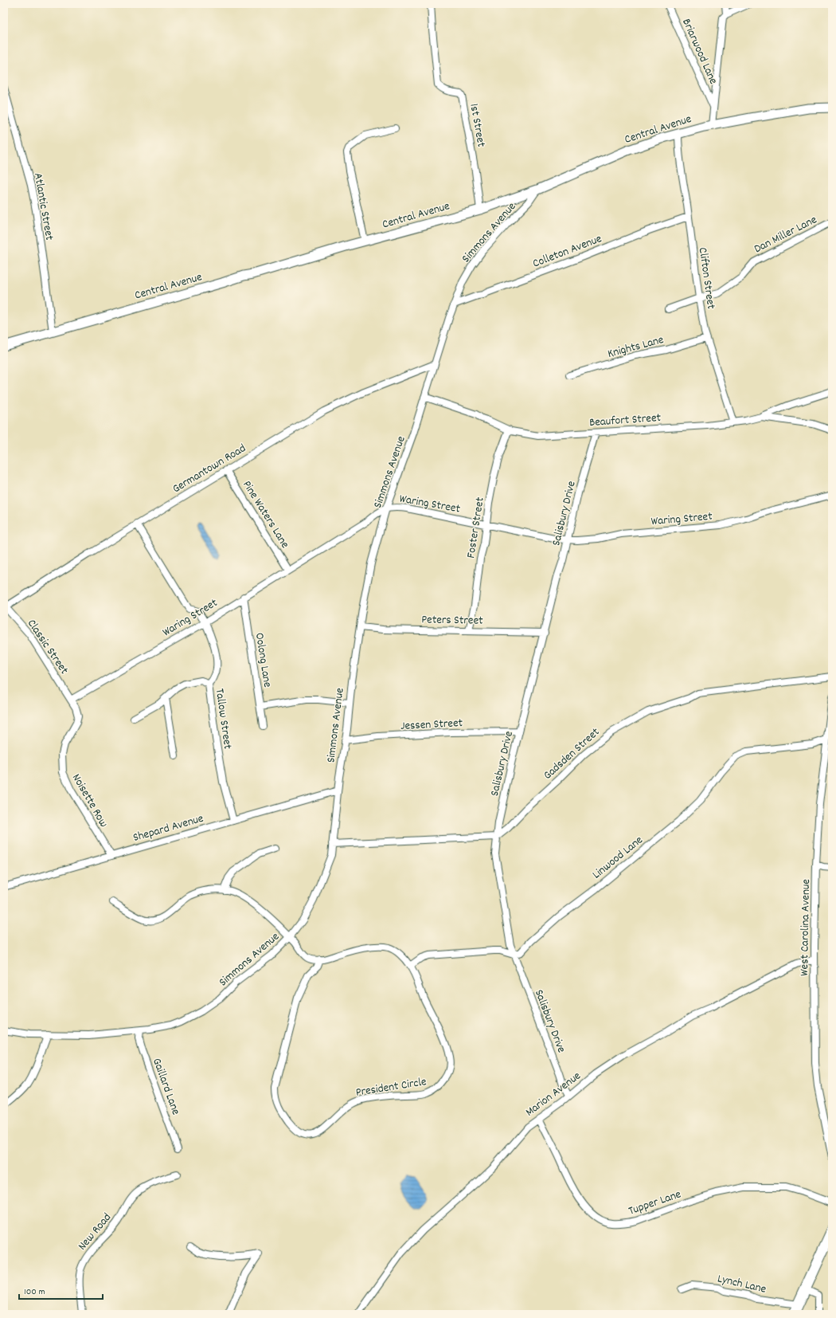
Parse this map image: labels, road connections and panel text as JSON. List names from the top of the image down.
{
  "streets": {
    "street": [
      "Briarwood Lane",
      "1st Street",
      "Central Avenue",
      "Atlantic Street",
      "Simmons Avenue",
      "Dan Miller Lane",
      "Colleton Avenue",
      "Clifton Street",
      "Knights Lane",
      "Beaufort Street",
      "Germantown Road",
      "Waring Street",
      "Salisbury Drive",
      "Pine Waters Lane",
      "Foster Street",
      "Peters Street",
      "Classic Street",
      "Oolong Lane",
      "Tallow Street",
      "Jessen Street",
      "Gadsden Street",
      "Noisette Row",
      "Shepard Avenue",
      "Linwood Lane",
      "West Carolina Avenue",
      "Gaillard Lane",
      "President Circle",
      "Marion Avenue",
      "Tupper Lane",
      "New Road",
      "Lynch Lane"
    ]
  },
  "crossings": [
    ["1st Street", "Central Avenue"],
    ["Central Avenue", "Atlantic Street"],
    ["Central Avenue", "Simmons Avenue"],
    ["Central Avenue", "Clifton Street"],
    ["Simmons Avenue", "Colleton Avenue"],
    ["Simmons Avenue", "Beaufort Street"],
    ["Simmons Avenue", "Germantown Road"],
    ["Simmons Avenue", "Waring Street"],
    ["Simmons Avenue", "Peters Street"],
    ["Simmons Avenue", "Jessen Street"],
    ["Simmons Avenue", "Shepard Avenue"],
    ["Simmons Avenue", "Gaillard Lane"],
    ["Simmons Avenue", "President Circle"],
    ["Dan Miller Lane", "Clifton Street"],
    ["Colleton Avenue", "Clifton Street"],
    ["Clifton Street", "Knights Lane"],
    ["Clifton Street", "Beaufort Street"],
    ["Beaufort Street", "Salisbury Drive"],
    ["Beaufort Street", "Foster Street"],
    ["Germantown Road", "Pine Waters Lane"],
    ["Germantown Road", "Classic Street"],
    ["Waring Street", "Salisbury Drive"],
    ["Waring Street", "Pine Waters Lane"],
    ["Waring Street", "Foster Street"],
    ["Waring Street", "Classic Street"],
    ["Waring Street", "Oolong Lane"],
    ["Waring Street", "Tallow Street"],
    ["Waring Street", "Noisette Row"],
    ["Salisbury Drive", "Peters Street"],
    ["Salisbury Drive", "Jessen Street"],
    ["Salisbury Drive", "Gadsden Street"],
    ["Salisbury Drive", "Linwood Lane"],
    ["Salisbury Drive", "Marion Avenue"],
    ["Foster Street", "Peters Street"],
    ["Classic Street", "Noisette Row"],
    ["Tallow Street", "Shepard Avenue"],
    ["Noisette Row", "Shepard Avenue"],
    ["Linwood Lane", "West Carolina Avenue"],
    ["West Carolina Avenue", "Marion Avenue"],
    ["Marion Avenue", "Tupper Lane"]
  ],
  "scale_bar": "100 m"
}
